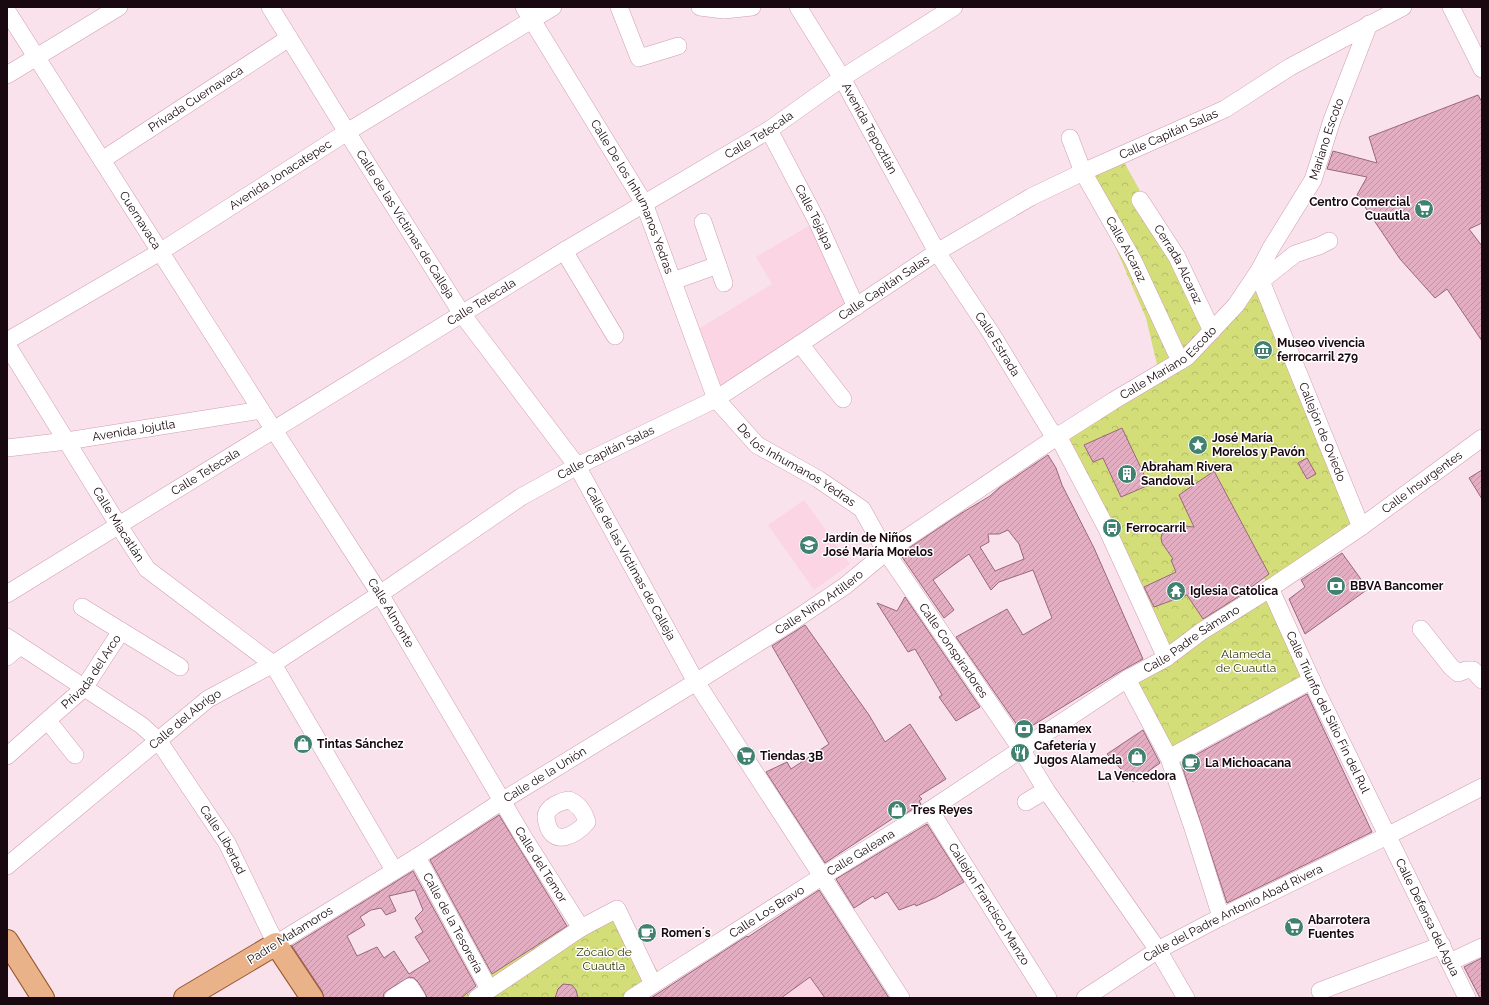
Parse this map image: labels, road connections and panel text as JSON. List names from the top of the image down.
{
  "streets": {
    "main road": ["Padre Matamoros"],
    "street": [
      "Privada Cuernavaca",
      "Avenida Tepoztlán",
      "Calle Tetecala",
      "Calle Capitán Salas",
      "Mariano Escoto",
      "Avenida Jonacatepec",
      "Calle De los Inhumanos Yedras",
      "Calle Tejalpa",
      "Cuernavaca",
      "Calle de las Víctimas de Calleja",
      "Calle Alcaraz",
      "Cerrada Alcaraz",
      "Calle Estrada",
      "Calle Mariano Escoto",
      "Avenida Jojutla",
      "Callejón de Oviedo",
      "De los Inhumanos Yedras",
      "Calle Insurgentes",
      "Calle Miacatlán",
      "Calle Niño Artillero",
      "Calle Almonte",
      "Calle Padre Sámano",
      "Calle Conspiradores",
      "Privada del Arco",
      "Calle Triunfo del Sitio Fin del Rul",
      "Calle del Abrigo",
      "Calle de la Unión",
      "Calle Libertad",
      "Calle Galeana",
      "Calle del Temor",
      "Callejón Francisco Manzo",
      "Calle Los Bravo",
      "Calle del Padre Antonio Abad Rivera",
      "Calle Defensa del Agua",
      "Calle de la Tesorería"
    ]
  },
  "crossings": [
    ["Privada Cuernavaca", "Cuernavaca"],
    ["Privada Cuernavaca", "Calle de las Víctimas de Calleja"],
    ["Avenida Tepoztlán", "Calle Tetecala"],
    ["Avenida Tepoztlán", "Calle Capitán Salas"],
    ["Avenida Tepoztlán", "Calle Estrada"],
    ["Calle Tetecala", "Calle De los Inhumanos Yedras"],
    ["Calle Tetecala", "Calle Tejalpa"],
    ["Calle Tetecala", "Cuernavaca"],
    ["Calle Tetecala", "Calle de las Víctimas de Calleja"],
    ["Calle Tetecala", "Calle Miacatlán"],
    ["Calle Tetecala", "Calle Almonte"],
    ["Calle Capitán Salas", "Mariano Escoto"],
    ["Calle Capitán Salas", "Calle De los Inhumanos Yedras"],
    ["Calle Capitán Salas", "Calle Tejalpa"],
    ["Calle Capitán Salas", "Calle de las Víctimas de Calleja"],
    ["Calle Capitán Salas", "Calle Alcaraz"],
    ["Calle Capitán Salas", "Calle Estrada"],
    ["Calle Capitán Salas", "De los Inhumanos Yedras"],
    ["Calle Capitán Salas", "Calle Almonte"],
    ["Calle Capitán Salas", "Calle del Abrigo"],
    ["Mariano Escoto", "Calle Mariano Escoto"],
    ["Mariano Escoto", "Callejón de Oviedo"],
    ["Avenida Jonacatepec", "Calle De los Inhumanos Yedras"],
    ["Avenida Jonacatepec", "Cuernavaca"],
    ["Avenida Jonacatepec", "Calle de las Víctimas de Calleja"],
    ["Calle De los Inhumanos Yedras", "De los Inhumanos Yedras"],
    ["Cuernavaca", "Avenida Jojutla"],
    ["Cuernavaca", "Calle Almonte"],
    ["Calle de las Víctimas de Calleja", "Calle Niño Artillero"],
    ["Calle de las Víctimas de Calleja", "Calle de la Unión"],
    ["Calle de las Víctimas de Calleja", "Calle Galeana"],
    ["Calle de las Víctimas de Calleja", "Calle Los Bravo"],
    ["Calle Alcaraz", "Calle Mariano Escoto"],
    ["Cerrada Alcaraz", "Calle Mariano Escoto"],
    ["Calle Estrada", "Calle Mariano Escoto"],
    ["Calle Estrada", "Calle Niño Artillero"],
    ["Calle Estrada", "Calle Padre Sámano"],
    ["Calle Mariano Escoto", "Callejón de Oviedo"],
    ["Calle Mariano Escoto", "Calle Niño Artillero"],
    ["Avenida Jojutla", "Calle Miacatlán"],
    ["Callejón de Oviedo", "Calle Insurgentes"],
    ["Callejón de Oviedo", "Calle Padre Sámano"],
    ["De los Inhumanos Yedras", "Calle Niño Artillero"],
    ["De los Inhumanos Yedras", "Calle Conspiradores"],
    ["Calle Insurgentes", "Calle Padre Sámano"],
    ["Calle Miacatlán", "Calle del Abrigo"],
    ["Calle Niño Artillero", "Calle Conspiradores"],
    ["Calle Niño Artillero", "Calle de la Unión"],
    ["Calle Almonte", "Calle del Abrigo"],
    ["Calle Almonte", "Calle de la Unión"],
    ["Calle Almonte", "Calle del Temor"],
    ["Calle Padre Sámano", "Calle Conspiradores"],
    ["Calle Padre Sámano", "Calle Triunfo del Sitio Fin del Rul"],
    ["Calle Padre Sámano", "Calle Galeana"],
    ["Calle Conspiradores", "Calle Galeana"],
    ["Calle Conspiradores", "Calle del Padre Antonio Abad Rivera"],
    ["Privada del Arco", "Calle Libertad"],
    ["Calle Triunfo del Sitio Fin del Rul", "Calle del Padre Antonio Abad Rivera"],
    ["Calle Triunfo del Sitio Fin del Rul", "Calle Defensa del Agua"],
    ["Calle del Abrigo", "Calle Libertad"],
    ["Calle de la Unión", "Calle del Temor"],
    ["Calle de la Unión", "Calle de la Tesorería"],
    ["Calle de la Unión", "Padre Matamoros"],
    ["Calle Libertad", "Padre Matamoros"],
    ["Calle Galeana", "Callejón Francisco Manzo"],
    ["Calle Galeana", "Calle Los Bravo"],
    ["Calle del Padre Antonio Abad Rivera", "Calle Defensa del Agua"]
  ],
  "parks": ["Alameda de Cuautla", "Zócalo de Cuautla"],
  "places": {
    "supermarket": ["Centro Comercial Cuautla", "Tiendas 3B", "Abarrotera Fuentes"],
    "museum": ["Museo vivencia ferrocarril 279"],
    "place": ["José María Morelos y Pavón"],
    "building": ["Abraham Rivera Sandoval"],
    "bus stop": ["Ferrocarril"],
    "school or university": ["Jardín de Niños José María Morelos"],
    "bank": ["BBVA Bancomer", "Banamex"],
    "temple": ["Iglesia Catolica"],
    "shop": ["Tintas Sánchez", "La Vencedora", "Tres Reyes"],
    "restaurant": ["Cafetería y Jugos Alameda"],
    "cafe": ["La Michoacana", "Romen´s"]
  }
}
